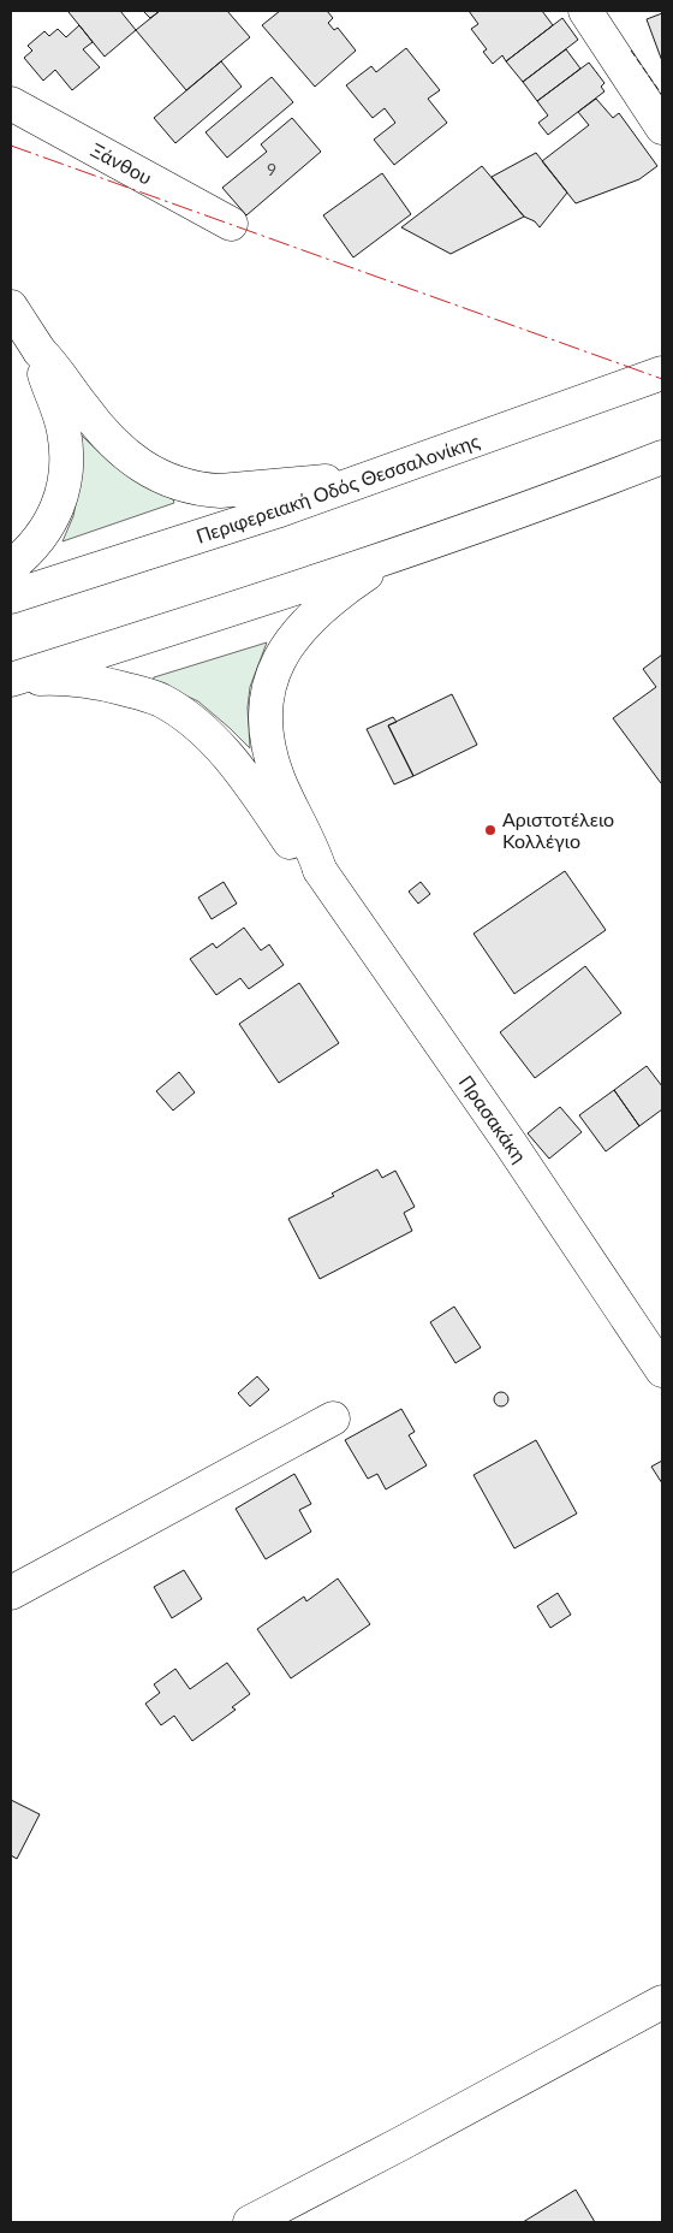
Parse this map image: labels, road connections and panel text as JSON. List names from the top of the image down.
{
  "streets": {
    "main road": ["Ξάνθου", "Περιφερειακή Οδός Θεσσαλονίκης", "Πρασακάκη"]
  },
  "places": ["Αριστοτέλειο Κολλέγιο"],
  "house_numbers": ["9"]
}
